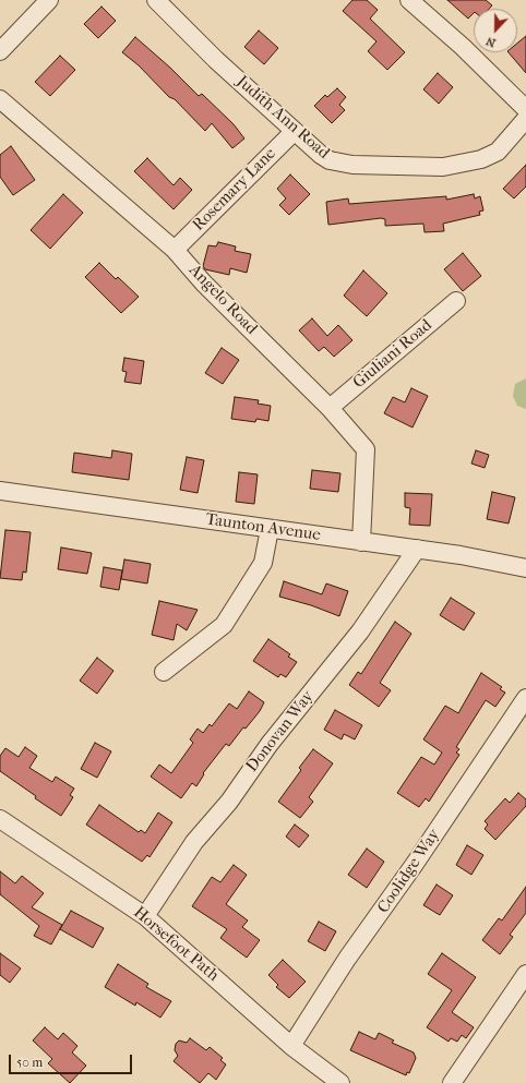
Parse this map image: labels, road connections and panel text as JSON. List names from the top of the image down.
{
  "streets": {
    "street": [
      "Judith Ann Road",
      "Rosemary Lane",
      "Angelo Road",
      "Giuliani Road",
      "Taunton Avenue",
      "Donovan Way",
      "Coolidge Way",
      "Horsefoot Path"
    ]
  },
  "crossings": [
    ["Judith Ann Road", "Rosemary Lane"],
    ["Rosemary Lane", "Angelo Road"],
    ["Angelo Road", "Giuliani Road"],
    ["Angelo Road", "Taunton Avenue"],
    ["Taunton Avenue", "Donovan Way"],
    ["Donovan Way", "Horsefoot Path"],
    ["Coolidge Way", "Horsefoot Path"]
  ],
  "scale_bar": "50 m",
  "north": "bottom"
}
